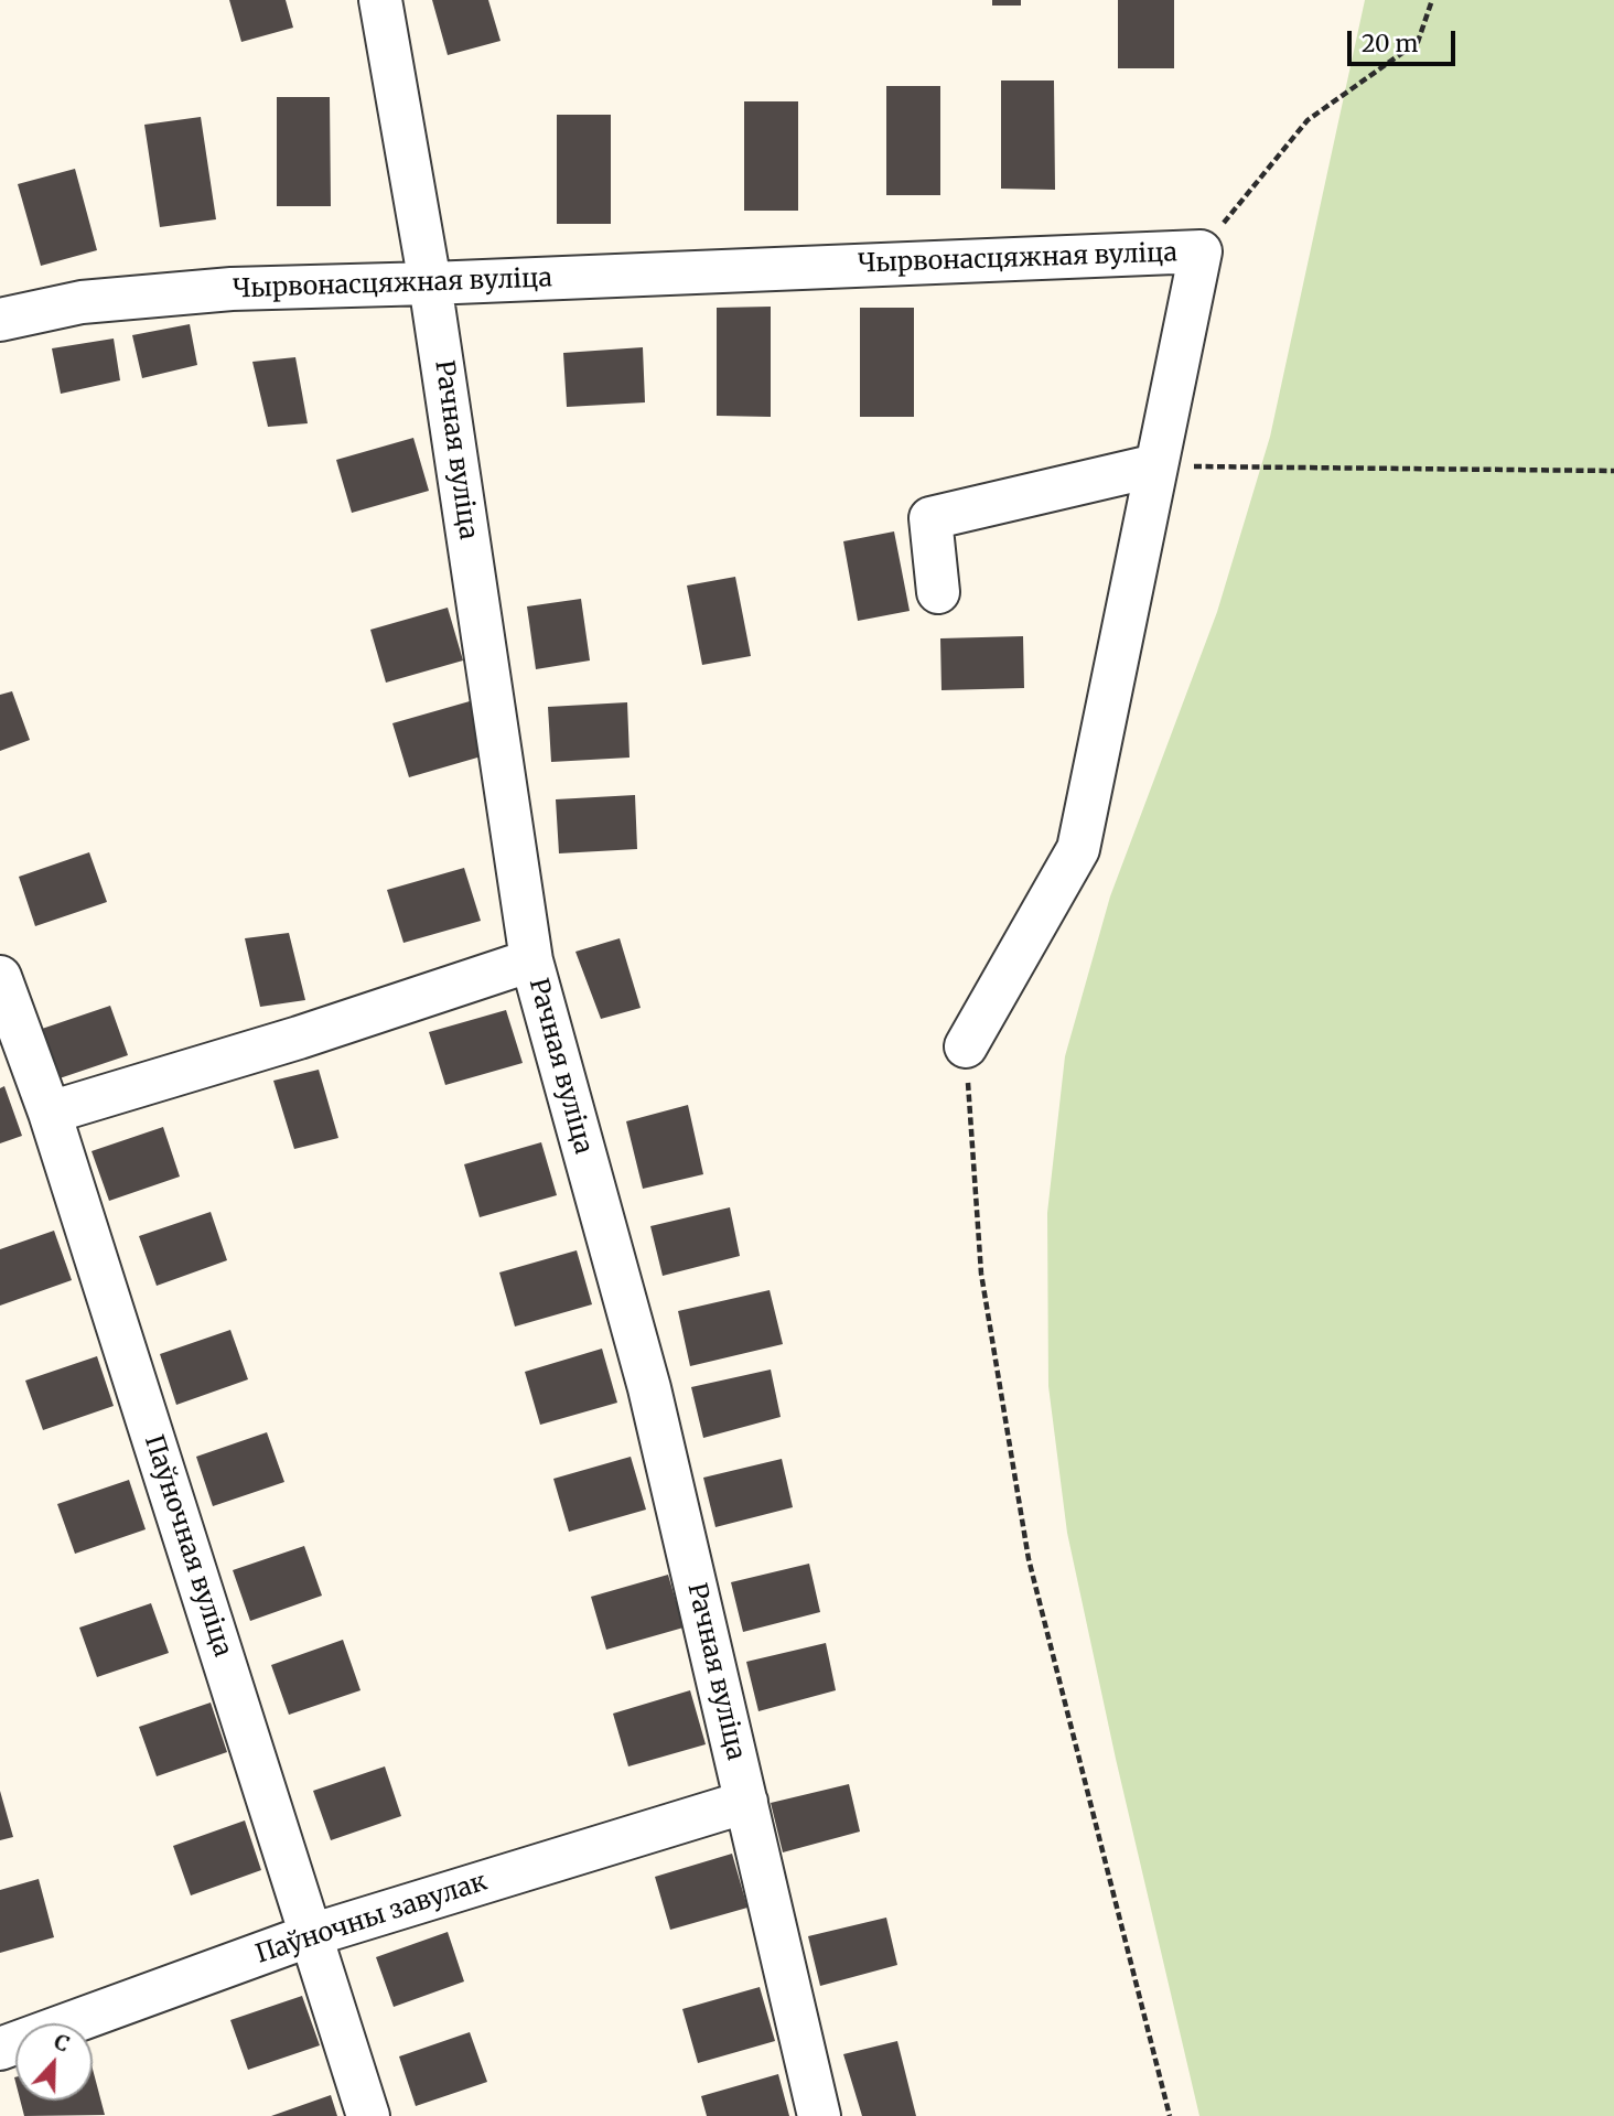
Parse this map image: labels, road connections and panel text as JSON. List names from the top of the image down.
{
  "streets": {
    "street": [
      "Чырвонасцяжная вуліца",
      "Рачная вуліца",
      "Паўночная вуліца",
      "Паўночны завулак"
    ]
  },
  "crossings": [
    ["Чырвонасцяжная вуліца", "Рачная вуліца"],
    ["Рачная вуліца", "Паўночны завулак"],
    ["Паўночная вуліца", "Паўночны завулак"]
  ],
  "scale_bar": "20 m",
  "north": "top"
}
